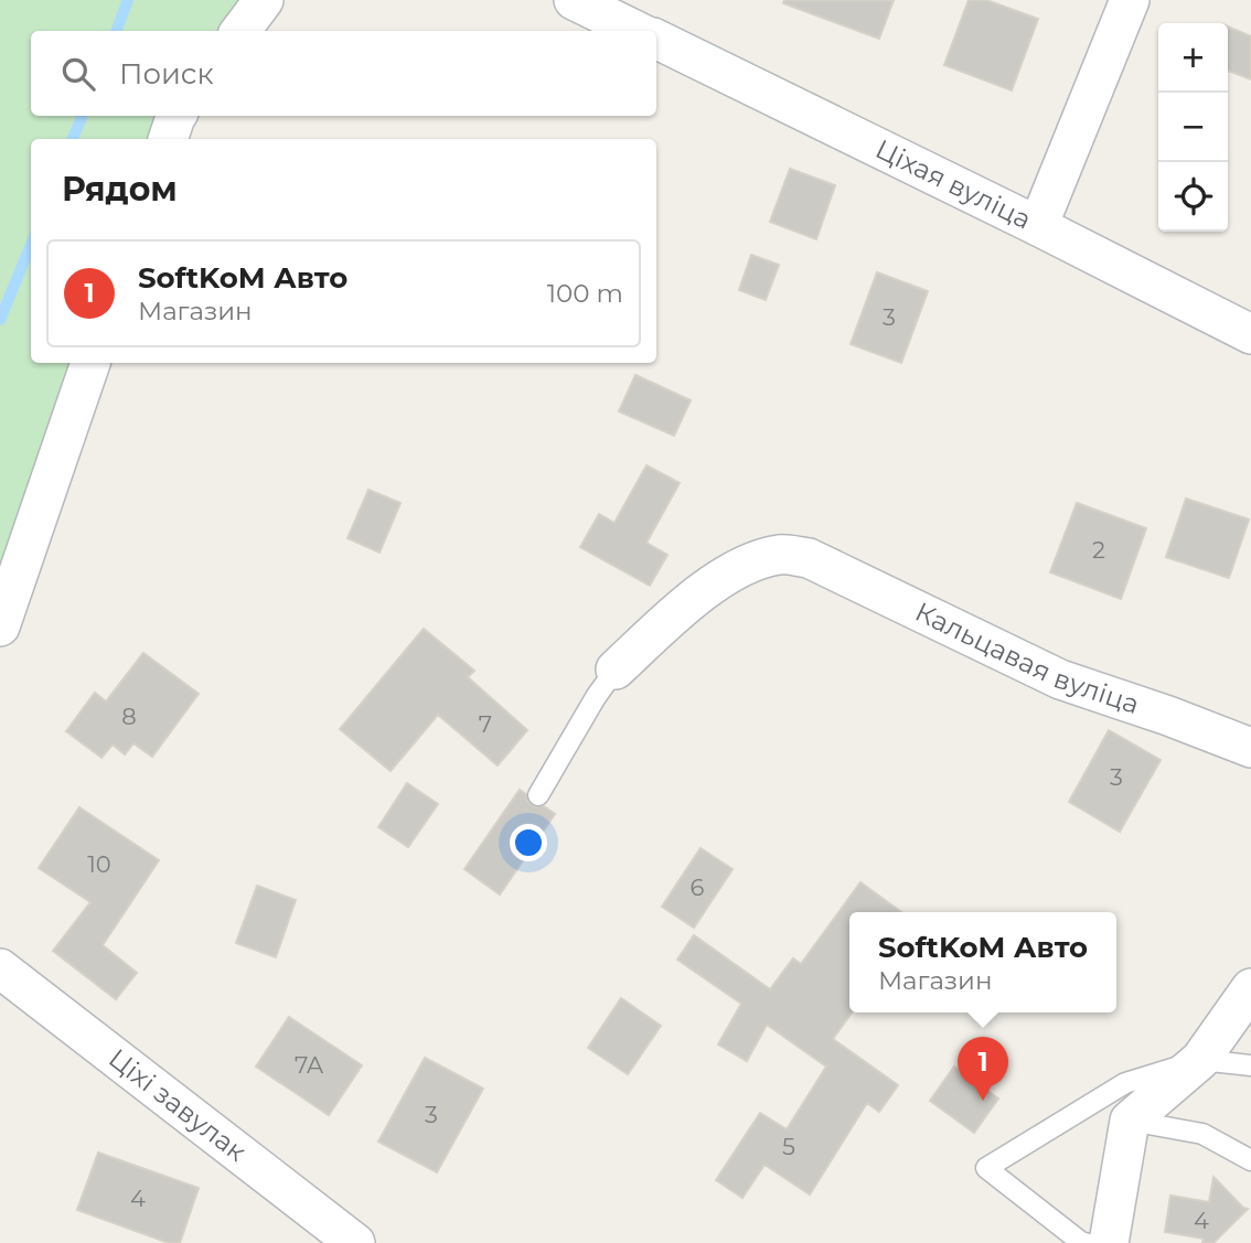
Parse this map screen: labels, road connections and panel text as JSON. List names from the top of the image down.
{
  "streets": {
    "street": ["Ціхая вуліца", "Кальцавая вуліца", "Ціхі завулак"]
  },
  "house_numbers": [
    "3",
    "2",
    "8",
    "7",
    "3",
    "10",
    "6",
    "7A",
    "3",
    "5",
    "4",
    "4"
  ],
  "page": {
    "map_buttons": ["+", "−"],
    "search": "Поиск",
    "heading": "Рядом",
    "list": [
      {
        "mark": "1",
        "name": "SoftKoM Авто",
        "note": "Магазин",
        "value": "100 m"
      }
    ],
    "popup": ["SoftKoM Авто", "Магазин"],
    "pins": "1"
  }
}
